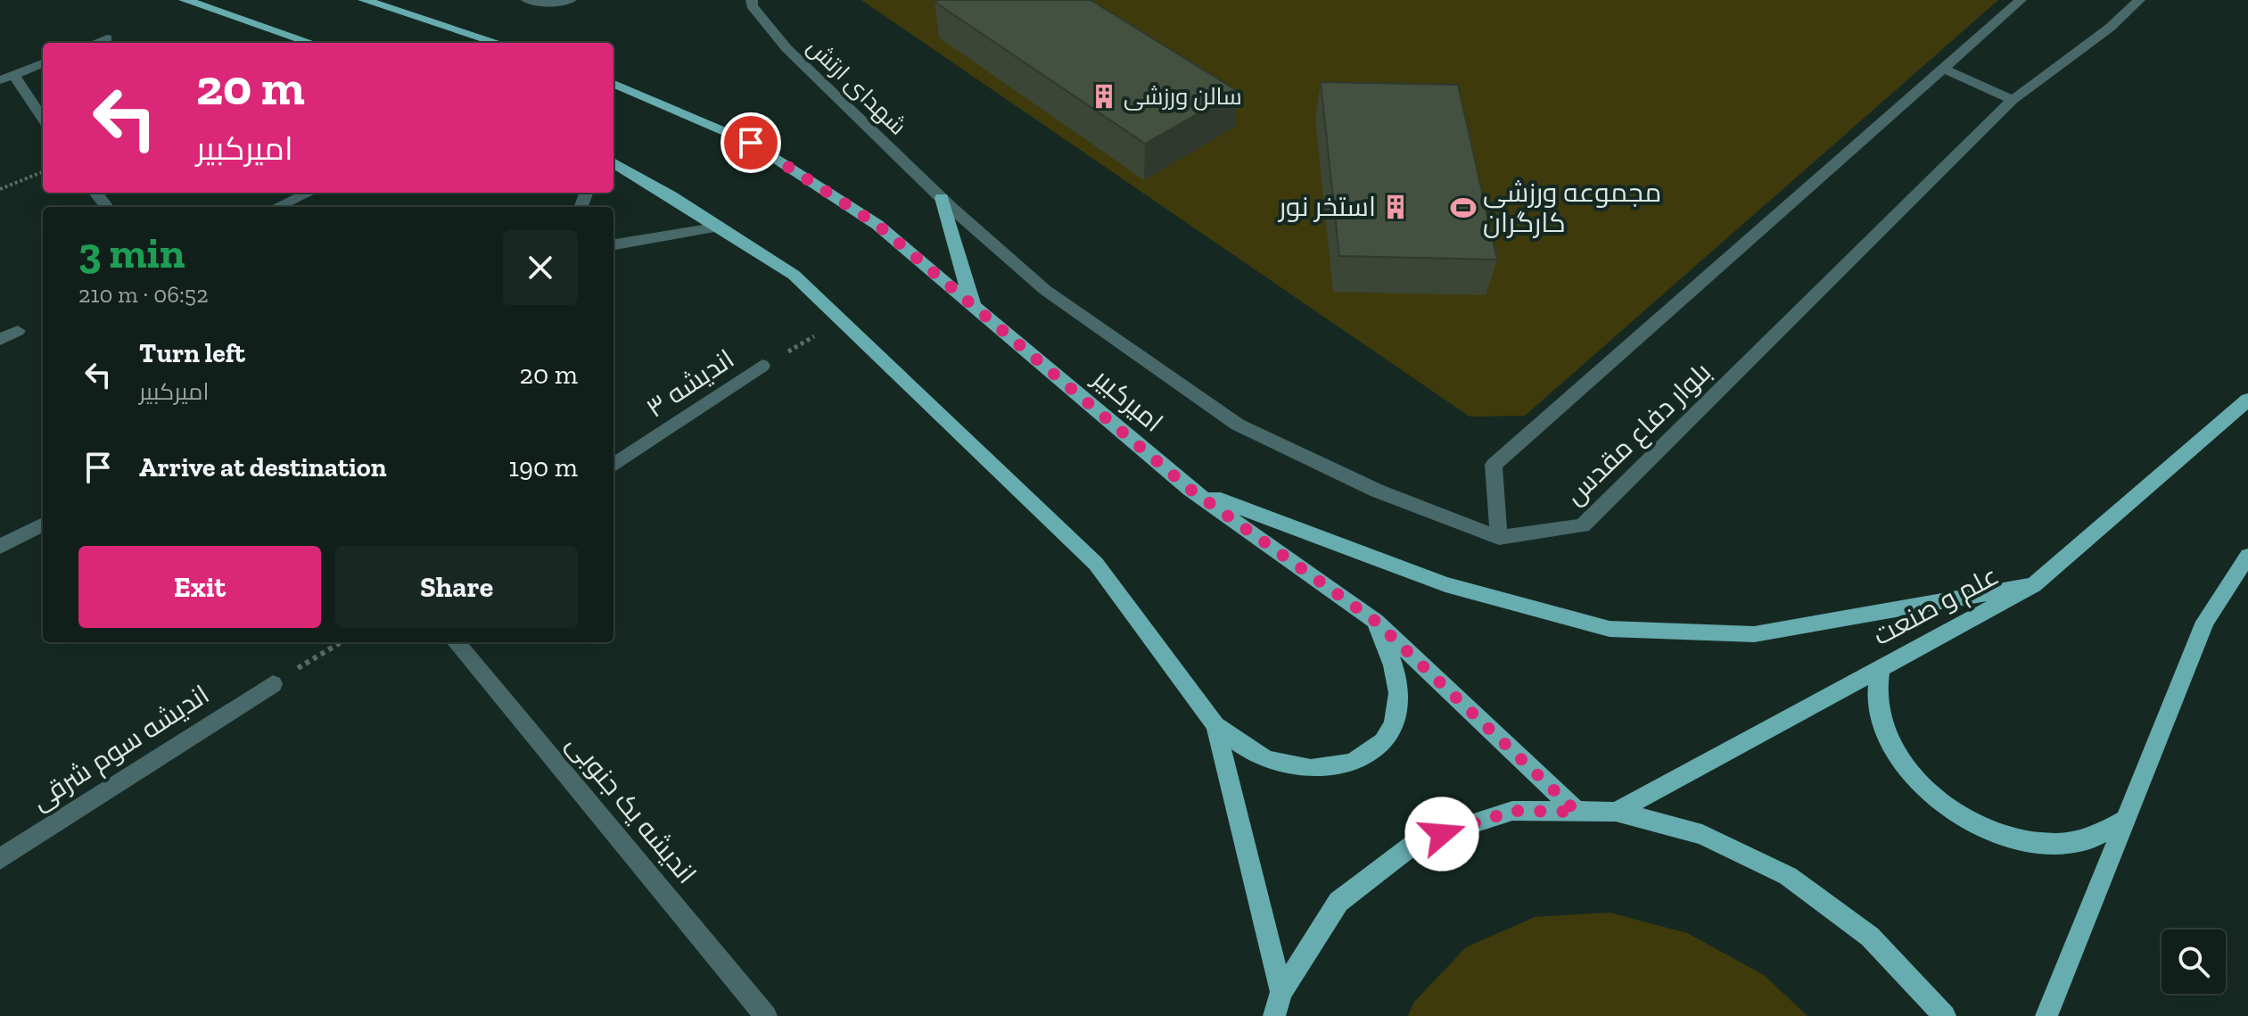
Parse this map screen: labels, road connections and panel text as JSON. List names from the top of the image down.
{
  "streets": {
    "main road": ["امیرکبیر", "علم و صنعت"],
    "street": [
      "شهدای ارتش",
      "اندیشه ۳",
      "بلوار دفاع مقدس",
      "اندیشه سوم شرقی",
      "اندیشه یک جنوبی"
    ]
  },
  "crossings": [
    ["شهدای ارتش", "بلوار دفاع مقدس"]
  ],
  "places": {
    "building": ["سالن ورزشی", "استخر نور"],
    "sports": ["مجموعه ورزشی کارگران"]
  },
  "page": {
    "turn": ["20 m", "امیرکبیر"],
    "heading": ["3 min", "210 m · 06:52"],
    "list": [
      {
        "name": "Turn left",
        "note": "امیرکبیر",
        "value": "20 m"
      },
      {
        "name": "Arrive at destination",
        "value": "190 m"
      }
    ],
    "buttons": ["Exit", "Share"]
  }
}
